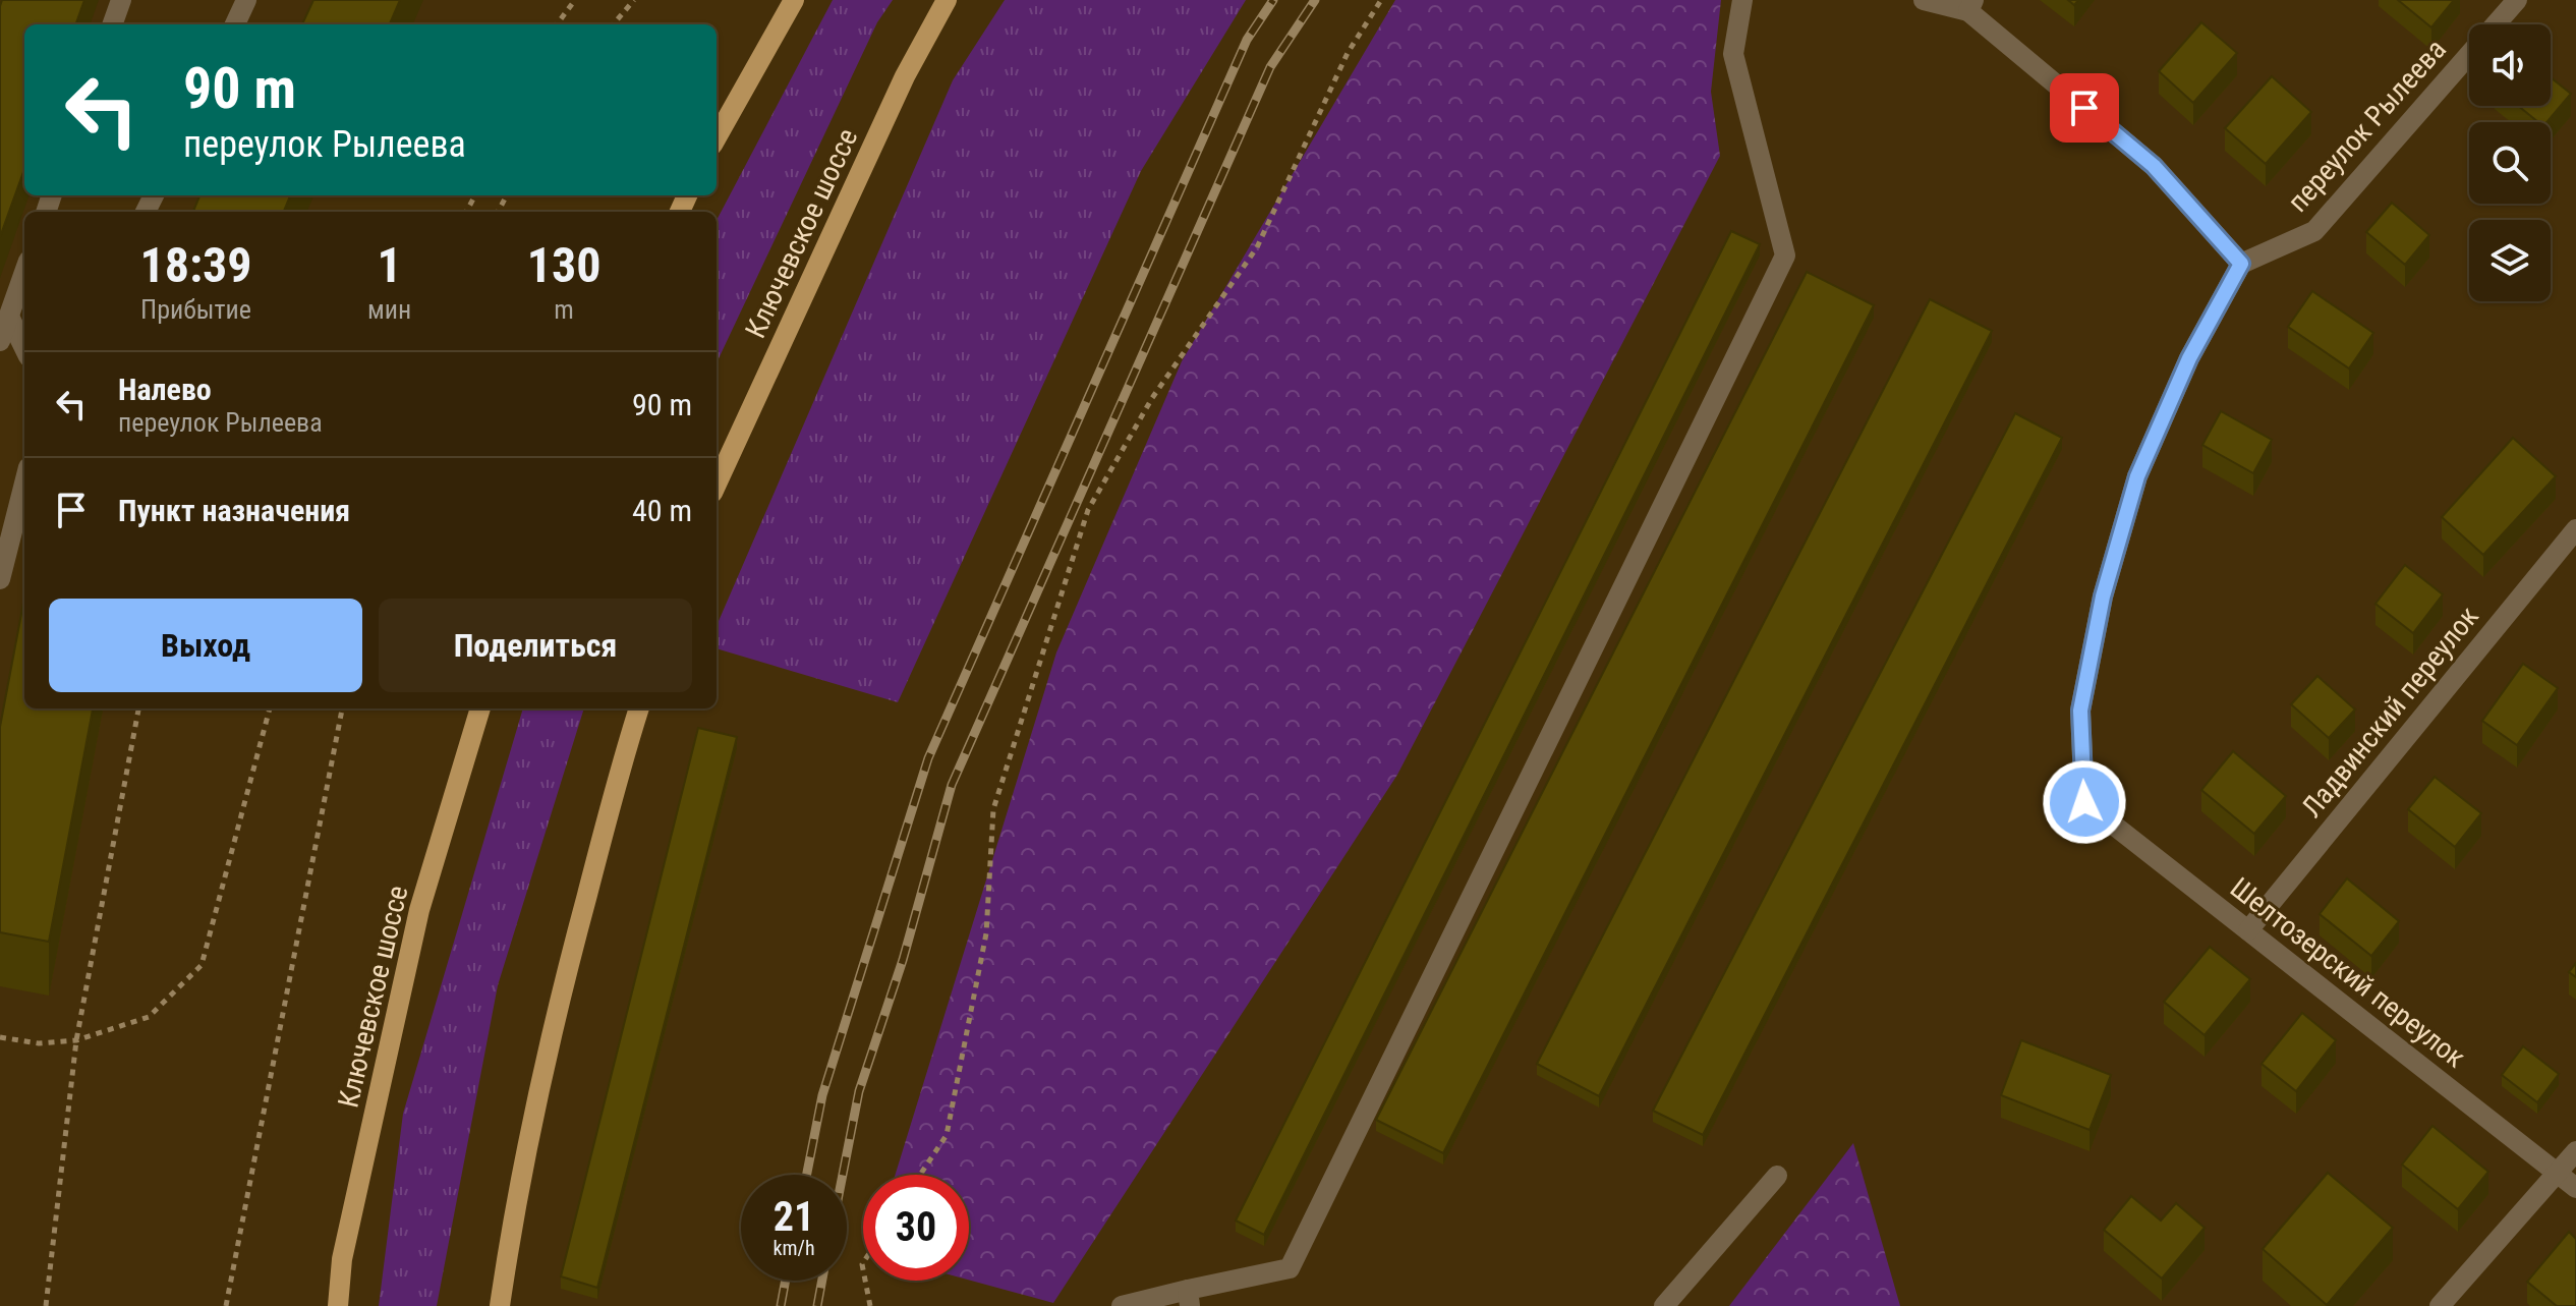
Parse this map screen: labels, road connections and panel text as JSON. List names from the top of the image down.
{
  "streets": {
    "main road": ["Ключевское шоссе"],
    "street": ["переулок Рылеева", "Ладвинский переулок", "Шелтозерский переулок"]
  },
  "crossings": [
    ["переулок Рылеева", "Шелтозерский переулок"],
    ["Ладвинский переулок", "Шелтозерский переулок"]
  ],
  "page": {
    "turn": ["90 m", "переулок Рылеева"],
    "eta": [
      "18:39",
      "Прибытие",
      "1",
      "мин",
      "130",
      "m"
    ],
    "list": [
      {
        "name": "Налево",
        "note": "переулок Рылеева",
        "value": "90 m"
      },
      {
        "name": "Пункт назначения",
        "value": "40 m"
      }
    ],
    "buttons": ["Выход", "Поделиться"],
    "speed": "21 km/h",
    "limit": "30"
  }
}
